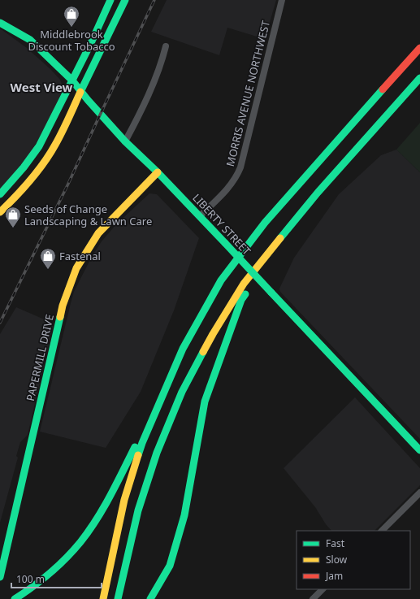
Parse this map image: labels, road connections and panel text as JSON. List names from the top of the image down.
{
  "streets": {
    "main road": ["LIBERTY STREET", "PAPERMILL DRIVE"],
    "street": ["MORRIS AVENUE NORTHWEST"]
  },
  "crossings": [
    ["MORRIS AVENUE NORTHWEST", "LIBERTY STREET"],
    ["LIBERTY STREET", "PAPERMILL DRIVE"]
  ],
  "districts": ["West View"],
  "places": {
    "shop": ["Middlebrook Discount Tobacco", "Seeds of Change Landscaping & Lawn Care", "Fastenal"]
  },
  "legend": ["Fast", "Slow", "Jam"],
  "scale_bar": "100 m"
}
